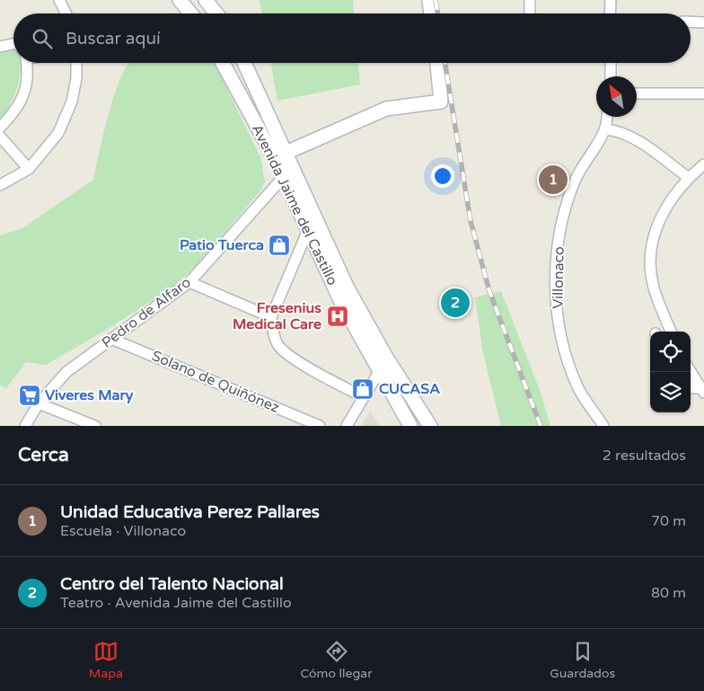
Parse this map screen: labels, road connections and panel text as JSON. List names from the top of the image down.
{
  "streets": {
    "main road": ["Avenida Jaime del Castillo"],
    "street": ["Villonaco", "Pedro de Alfaro", "Solano de Quiñónez"]
  },
  "crossings": [
    ["Avenida Jaime del Castillo", "Pedro de Alfaro"],
    ["Pedro de Alfaro", "Solano de Quiñónez"]
  ],
  "places": {
    "shop": ["Patio Tuerca", "CUCASA"],
    "hospital": ["Fresenius Medical Care"],
    "supermarket": ["Viveres Mary"]
  },
  "north": "top left",
  "page": {
    "search": "Buscar aquí",
    "pins": ["1", "2"],
    "heading": ["Cerca", "2 resultados"],
    "list": [
      {
        "mark": "1",
        "name": "Unidad Educativa Perez Pallares",
        "note": "Escuela · Villonaco",
        "value": "70 m"
      },
      {
        "mark": "2",
        "name": "Centro del Talento Nacional",
        "note": "Teatro · Avenida Jaime del Castillo",
        "value": "80 m"
      }
    ],
    "nav": ["Mapa", "Cómo llegar", "Guardados"]
  }
}
